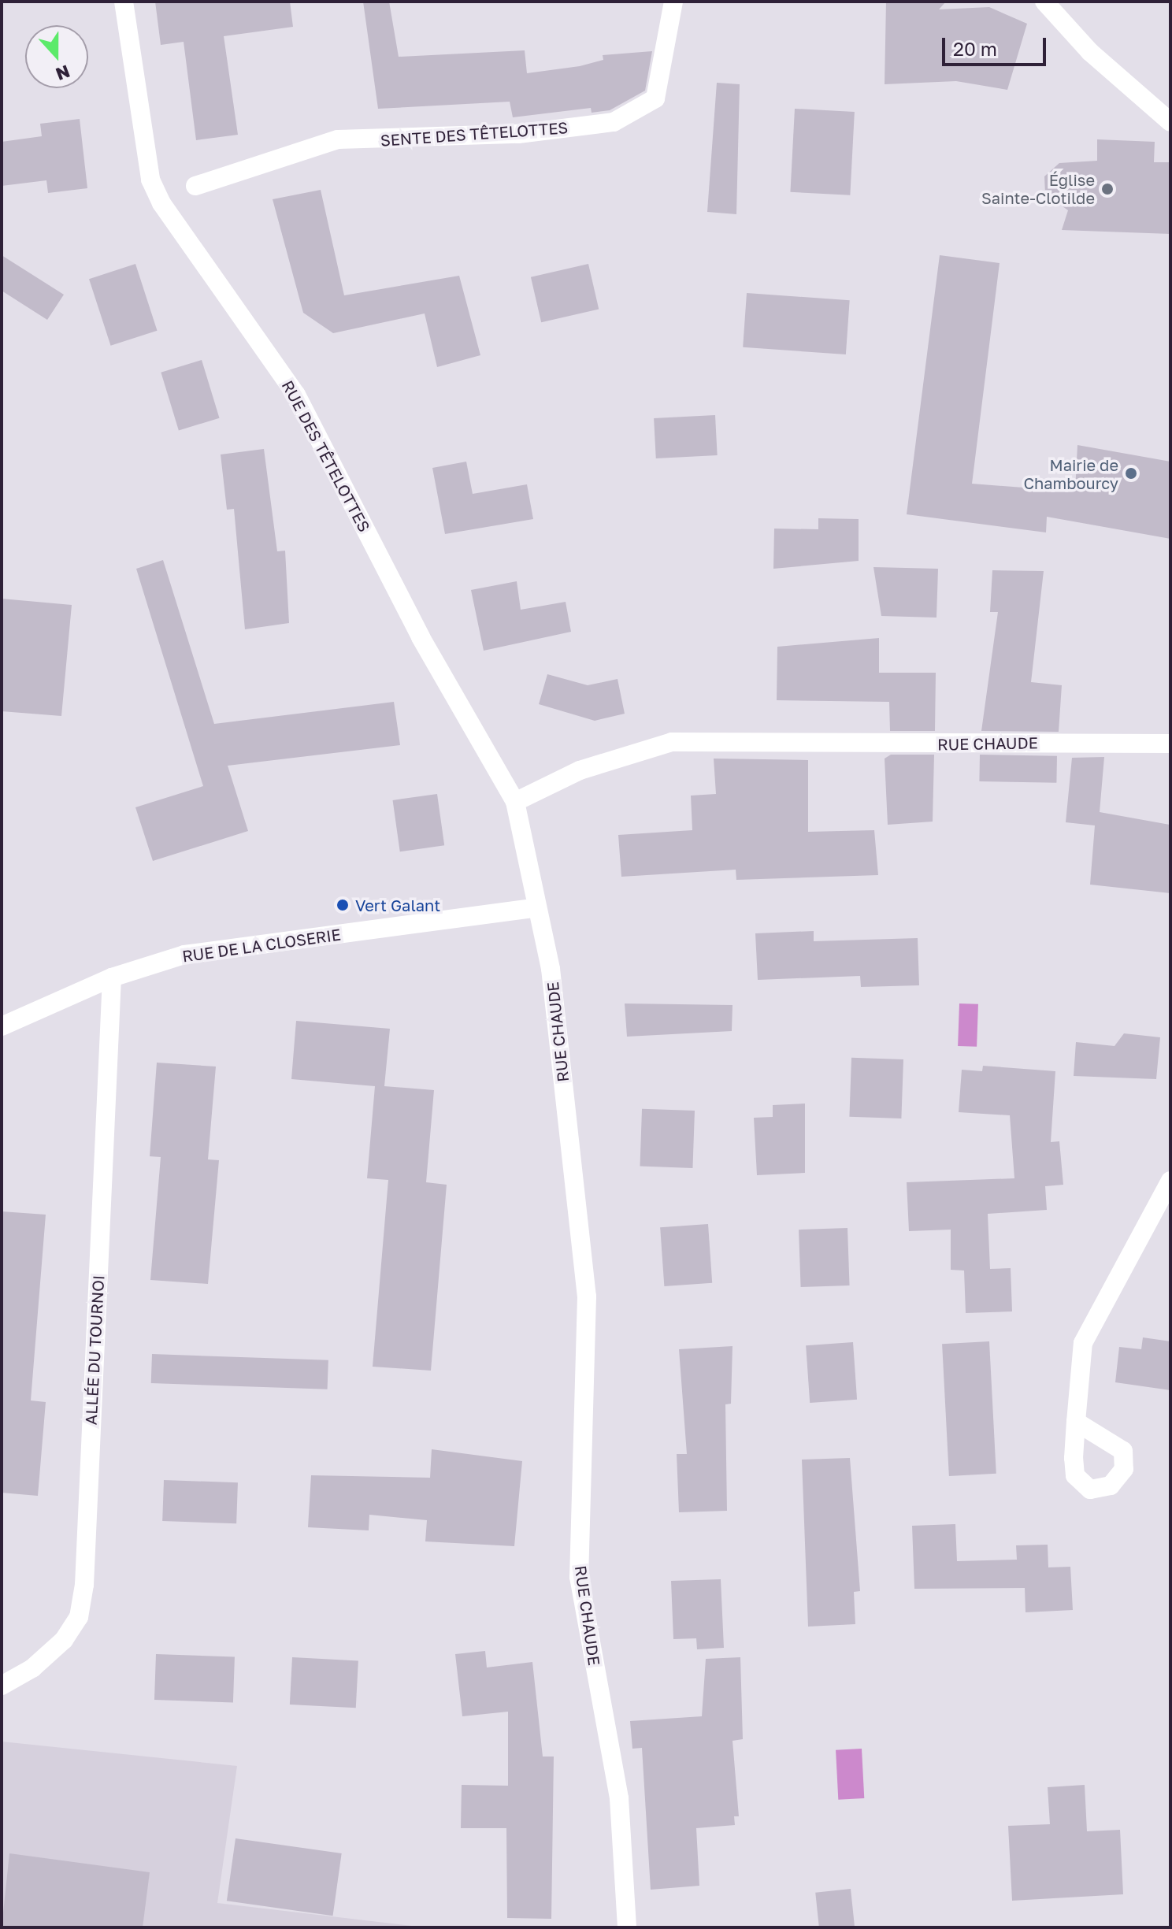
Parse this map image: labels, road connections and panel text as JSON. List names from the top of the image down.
{
  "streets": {
    "street": [
      "SENTE DES TÊTELOTTES",
      "RUE DES TÊTELOTTES",
      "RUE CHAUDE",
      "RUE DE LA CLOSERIE",
      "ALLÉE DU TOURNOI"
    ]
  },
  "crossings": [
    ["RUE DES TÊTELOTTES", "RUE CHAUDE"],
    ["RUE CHAUDE", "RUE DE LA CLOSERIE"],
    ["RUE DE LA CLOSERIE", "ALLÉE DU TOURNOI"]
  ],
  "places": ["Église Sainte-Clotilde", "Mairie de Chambourcy", "Vert Galant"],
  "scale_bar": "20 m",
  "north": "bottom"
}
